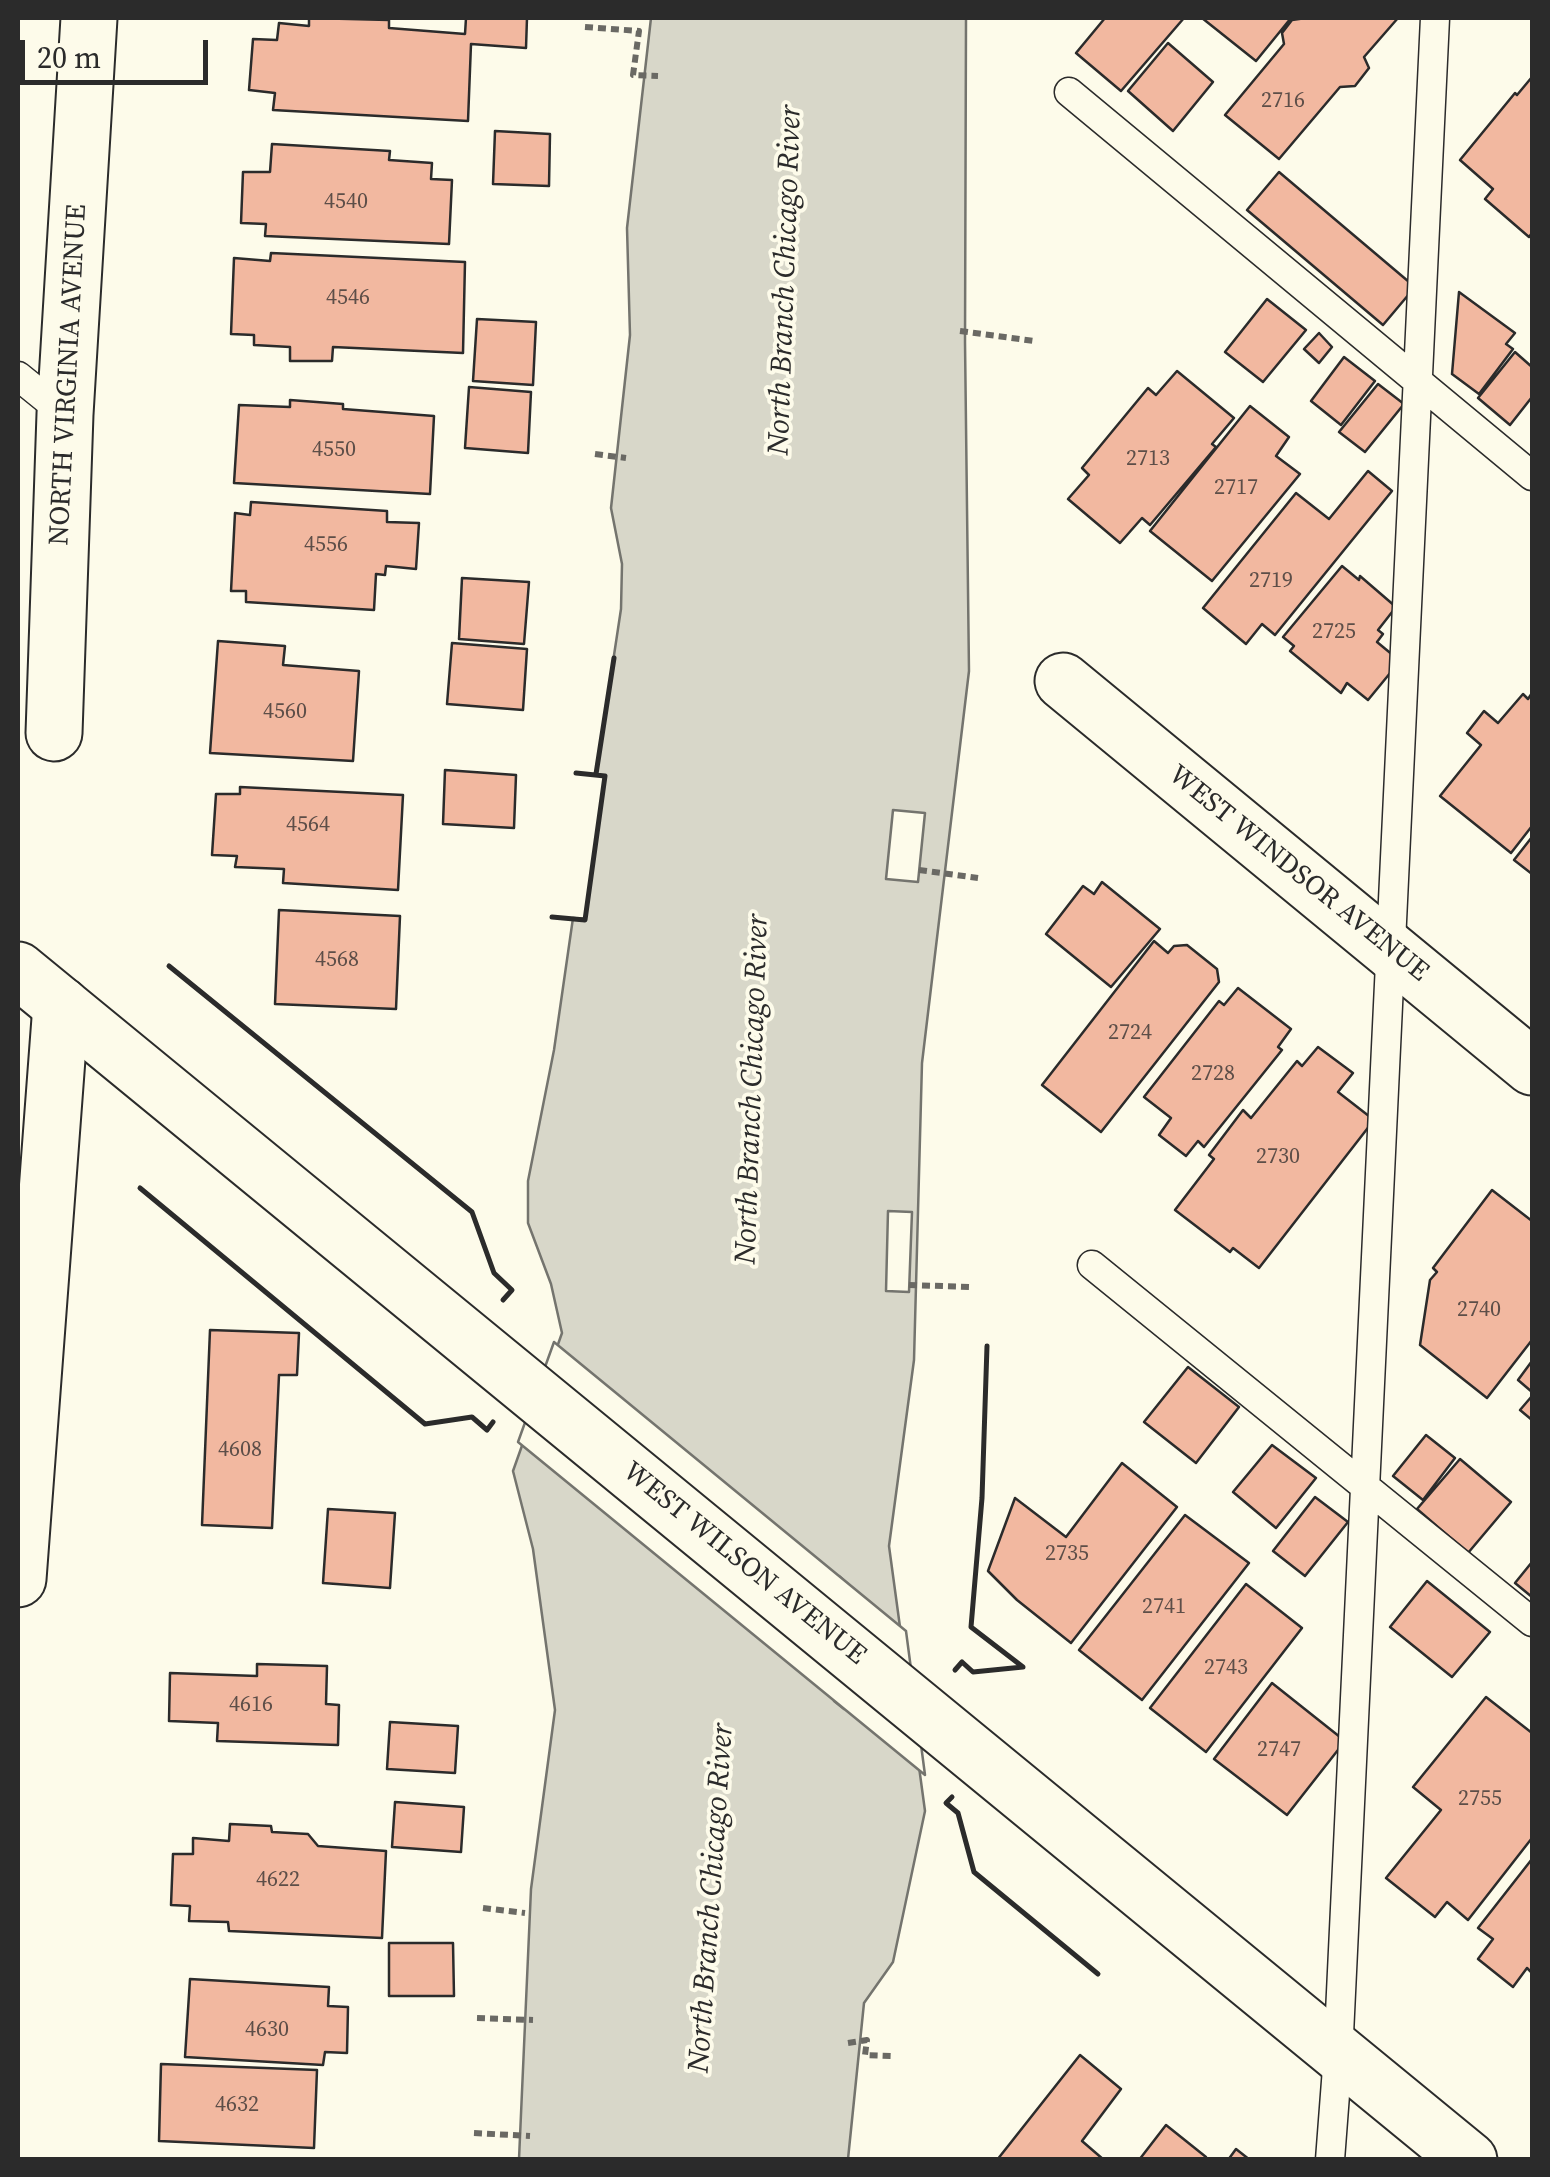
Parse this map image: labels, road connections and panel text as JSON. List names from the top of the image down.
{
  "streets": {
    "street": ["NORTH VIRGINIA AVENUE", "WEST WINDSOR AVENUE", "WEST WILSON AVENUE"]
  },
  "water": ["North Branch Chicago River"],
  "house_numbers": [
    "2716",
    "4540",
    "4546",
    "4550",
    "2713",
    "2717",
    "4556",
    "2719",
    "2725",
    "4560",
    "4564",
    "4568",
    "2724",
    "2728",
    "2730",
    "2740",
    "4608",
    "2735",
    "2741",
    "2743",
    "4616",
    "2747",
    "2755",
    "4622",
    "4630",
    "4632"
  ],
  "scale_bar": "20 m"
}
